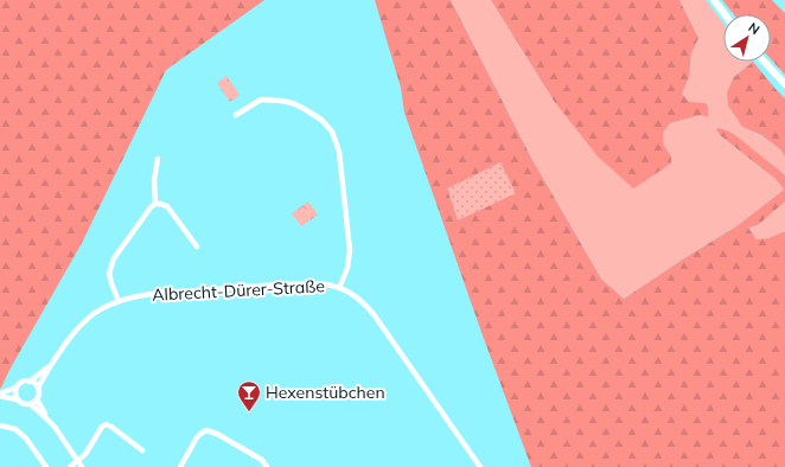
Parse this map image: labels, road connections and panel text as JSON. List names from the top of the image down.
{
  "streets": {
    "street": ["Albrecht-Dürer-Straße"]
  },
  "places": {
    "bar": ["Hexenstübchen"]
  },
  "north": "top right"
}
